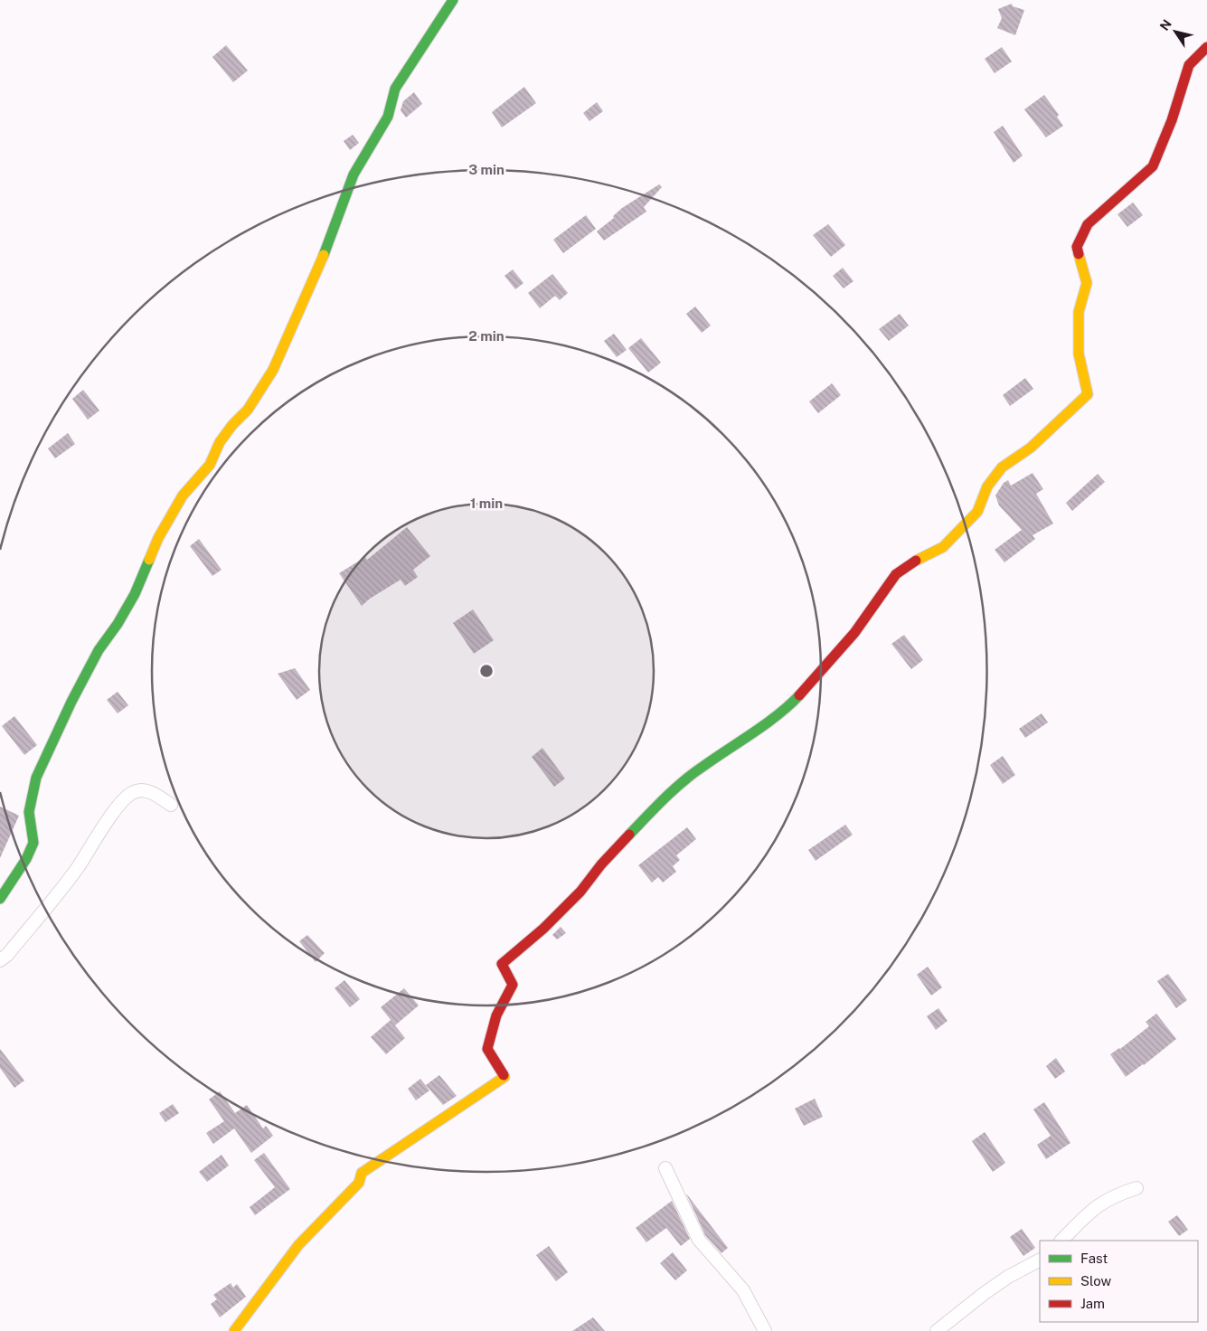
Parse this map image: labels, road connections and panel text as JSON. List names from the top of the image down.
{
  "legend": ["Fast", "Slow", "Jam"],
  "north": "top left",
  "rings": ["3 min", "2 min", "1 min"]
}
